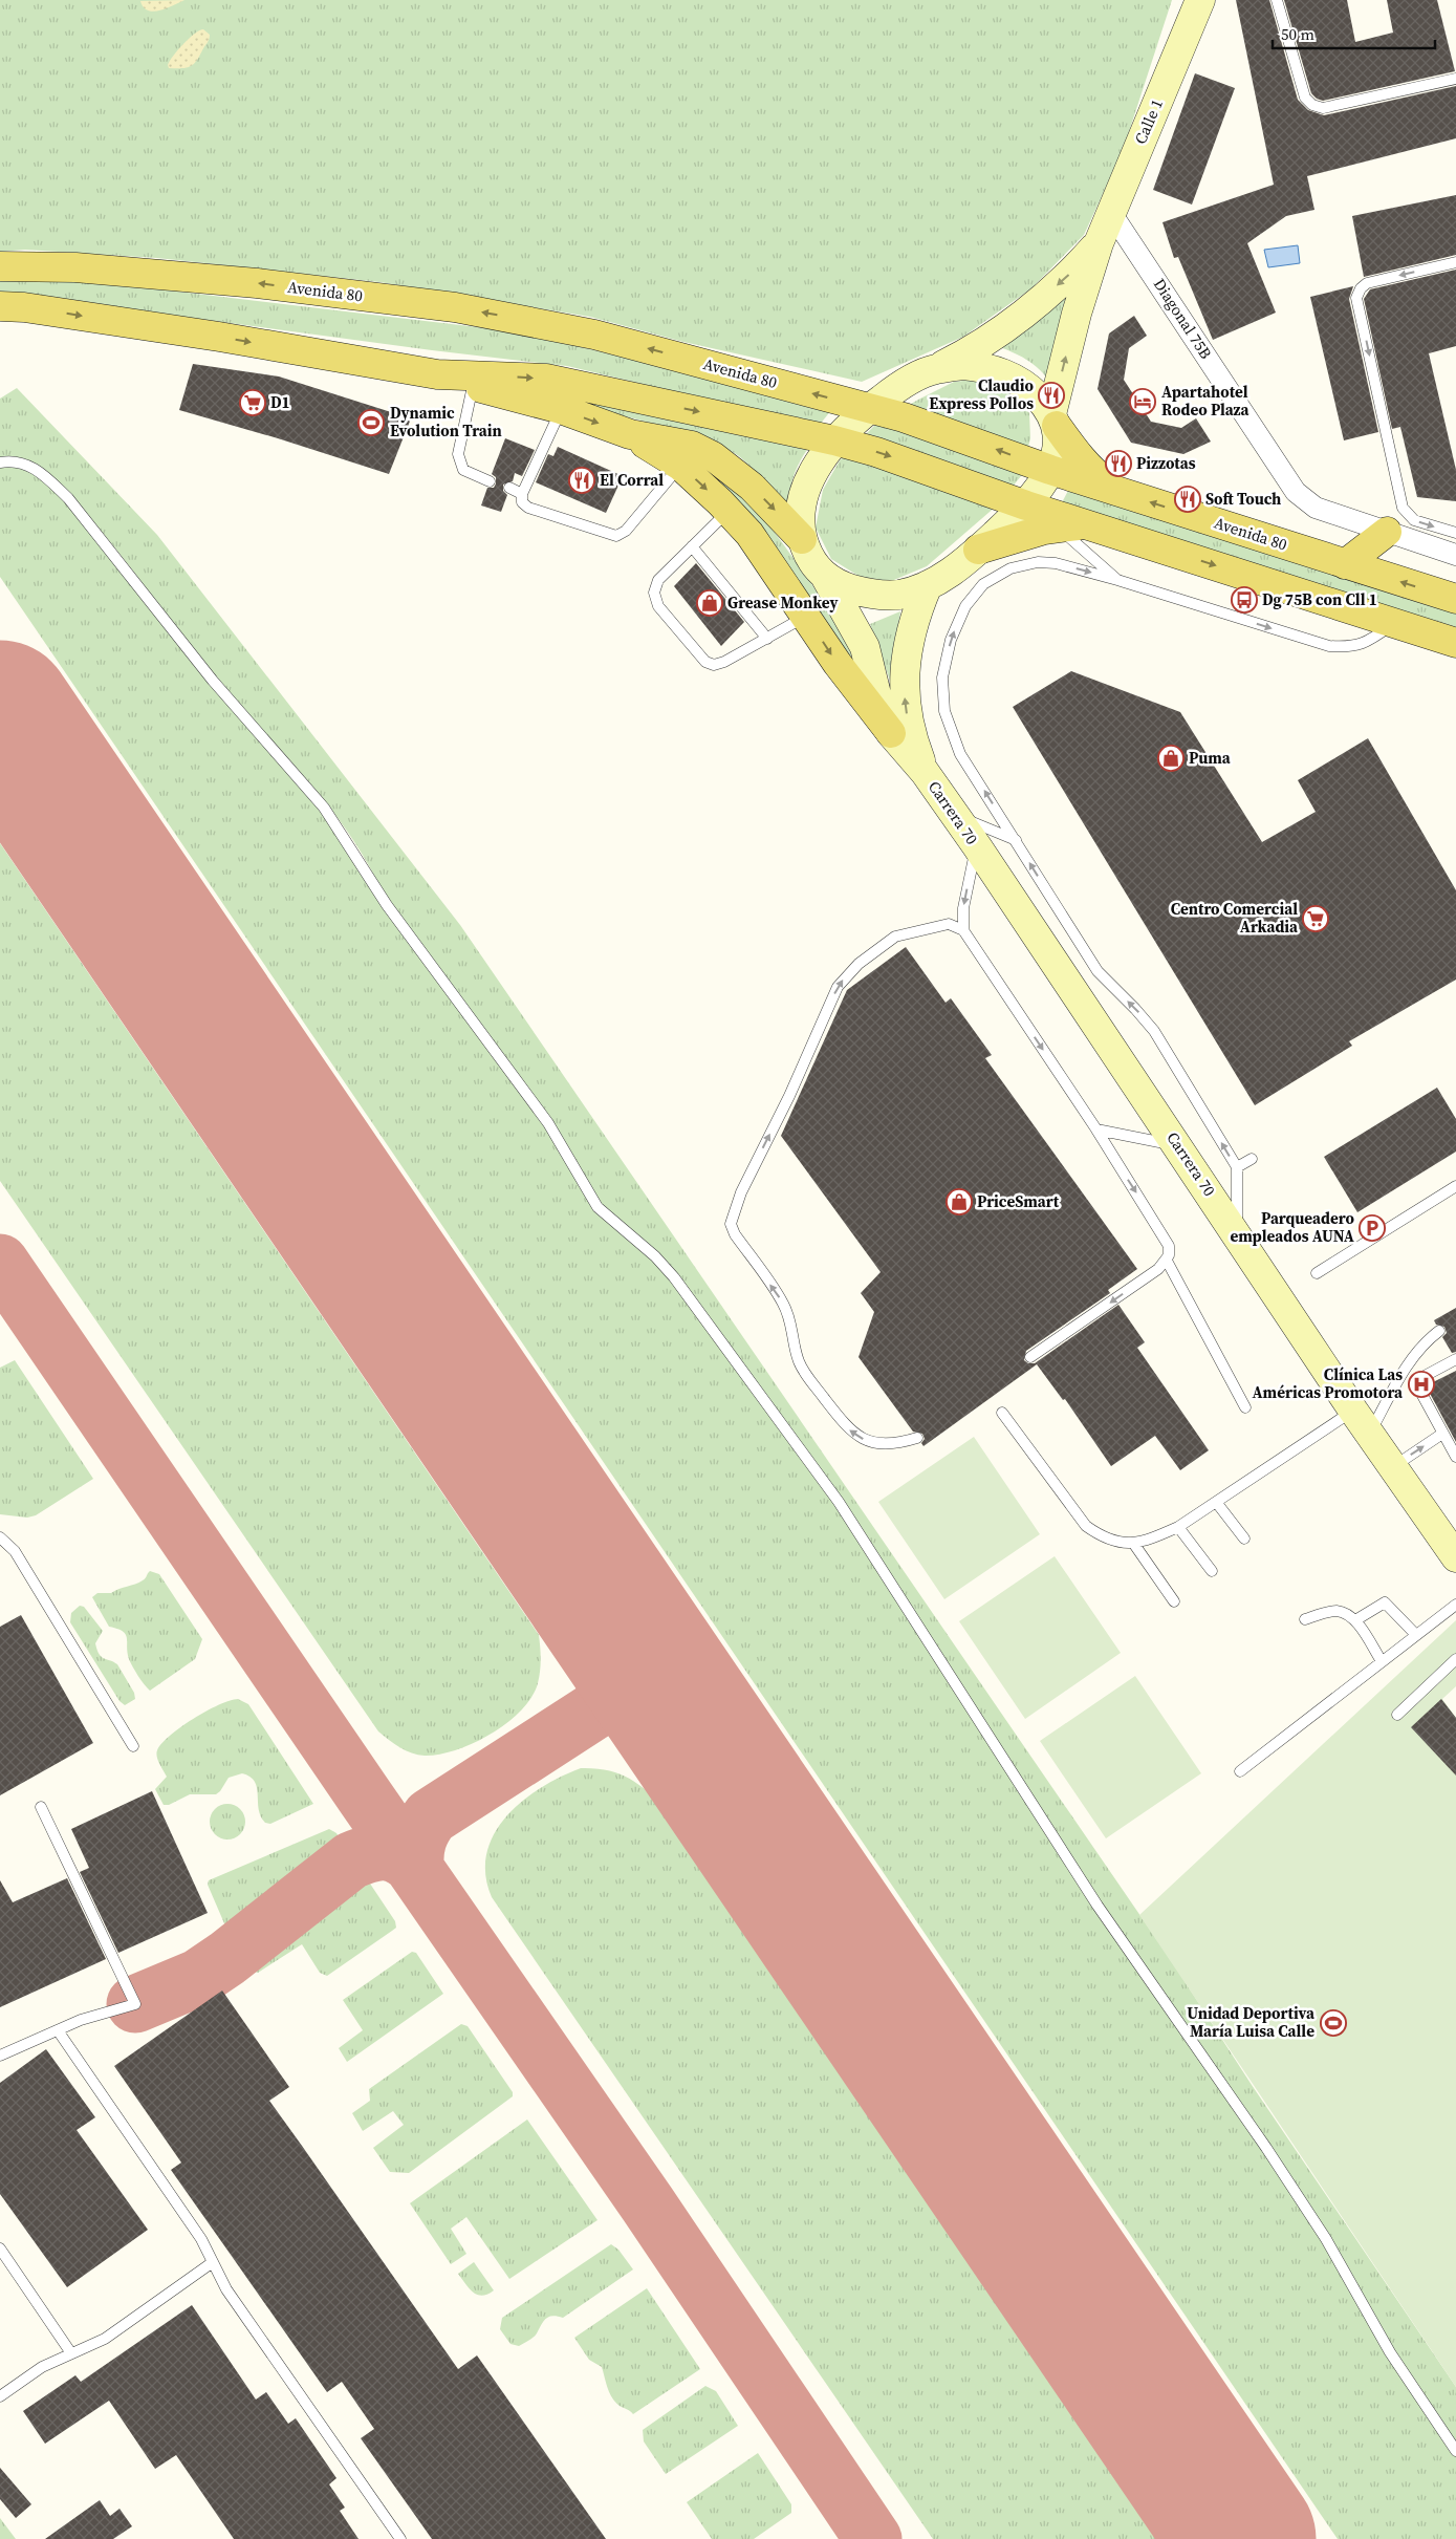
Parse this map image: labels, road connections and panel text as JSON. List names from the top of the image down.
{
  "streets": {
    "main road": ["Calle 1", "Avenida 80", "Carrera 70"],
    "street": ["Diagonal 75B"]
  },
  "crossings": [
    ["Calle 1", "Avenida 80"],
    ["Calle 1", "Diagonal 75B"],
    ["Calle 1", "Carrera 70"]
  ],
  "places": {
    "restaurant": [
      "Claudio Express Pollos",
      "Pizzotas",
      "El Corral",
      "Soft Touch"
    ],
    "hotel": ["Apartahotel Rodeo Plaza"],
    "supermarket": ["D1", "Centro Comercial Arkadia"],
    "sports": ["Dynamic Evolution Train", "Unidad Deportiva María Luisa Calle"],
    "bus stop": ["Dg 75B con Cll 1"],
    "shop": ["Grease Monkey", "Puma", "PriceSmart"],
    "parking": ["Parqueadero empleados AUNA"],
    "hospital": ["Clínica Las Américas Promotora"]
  },
  "scale_bar": "50 m"
}
